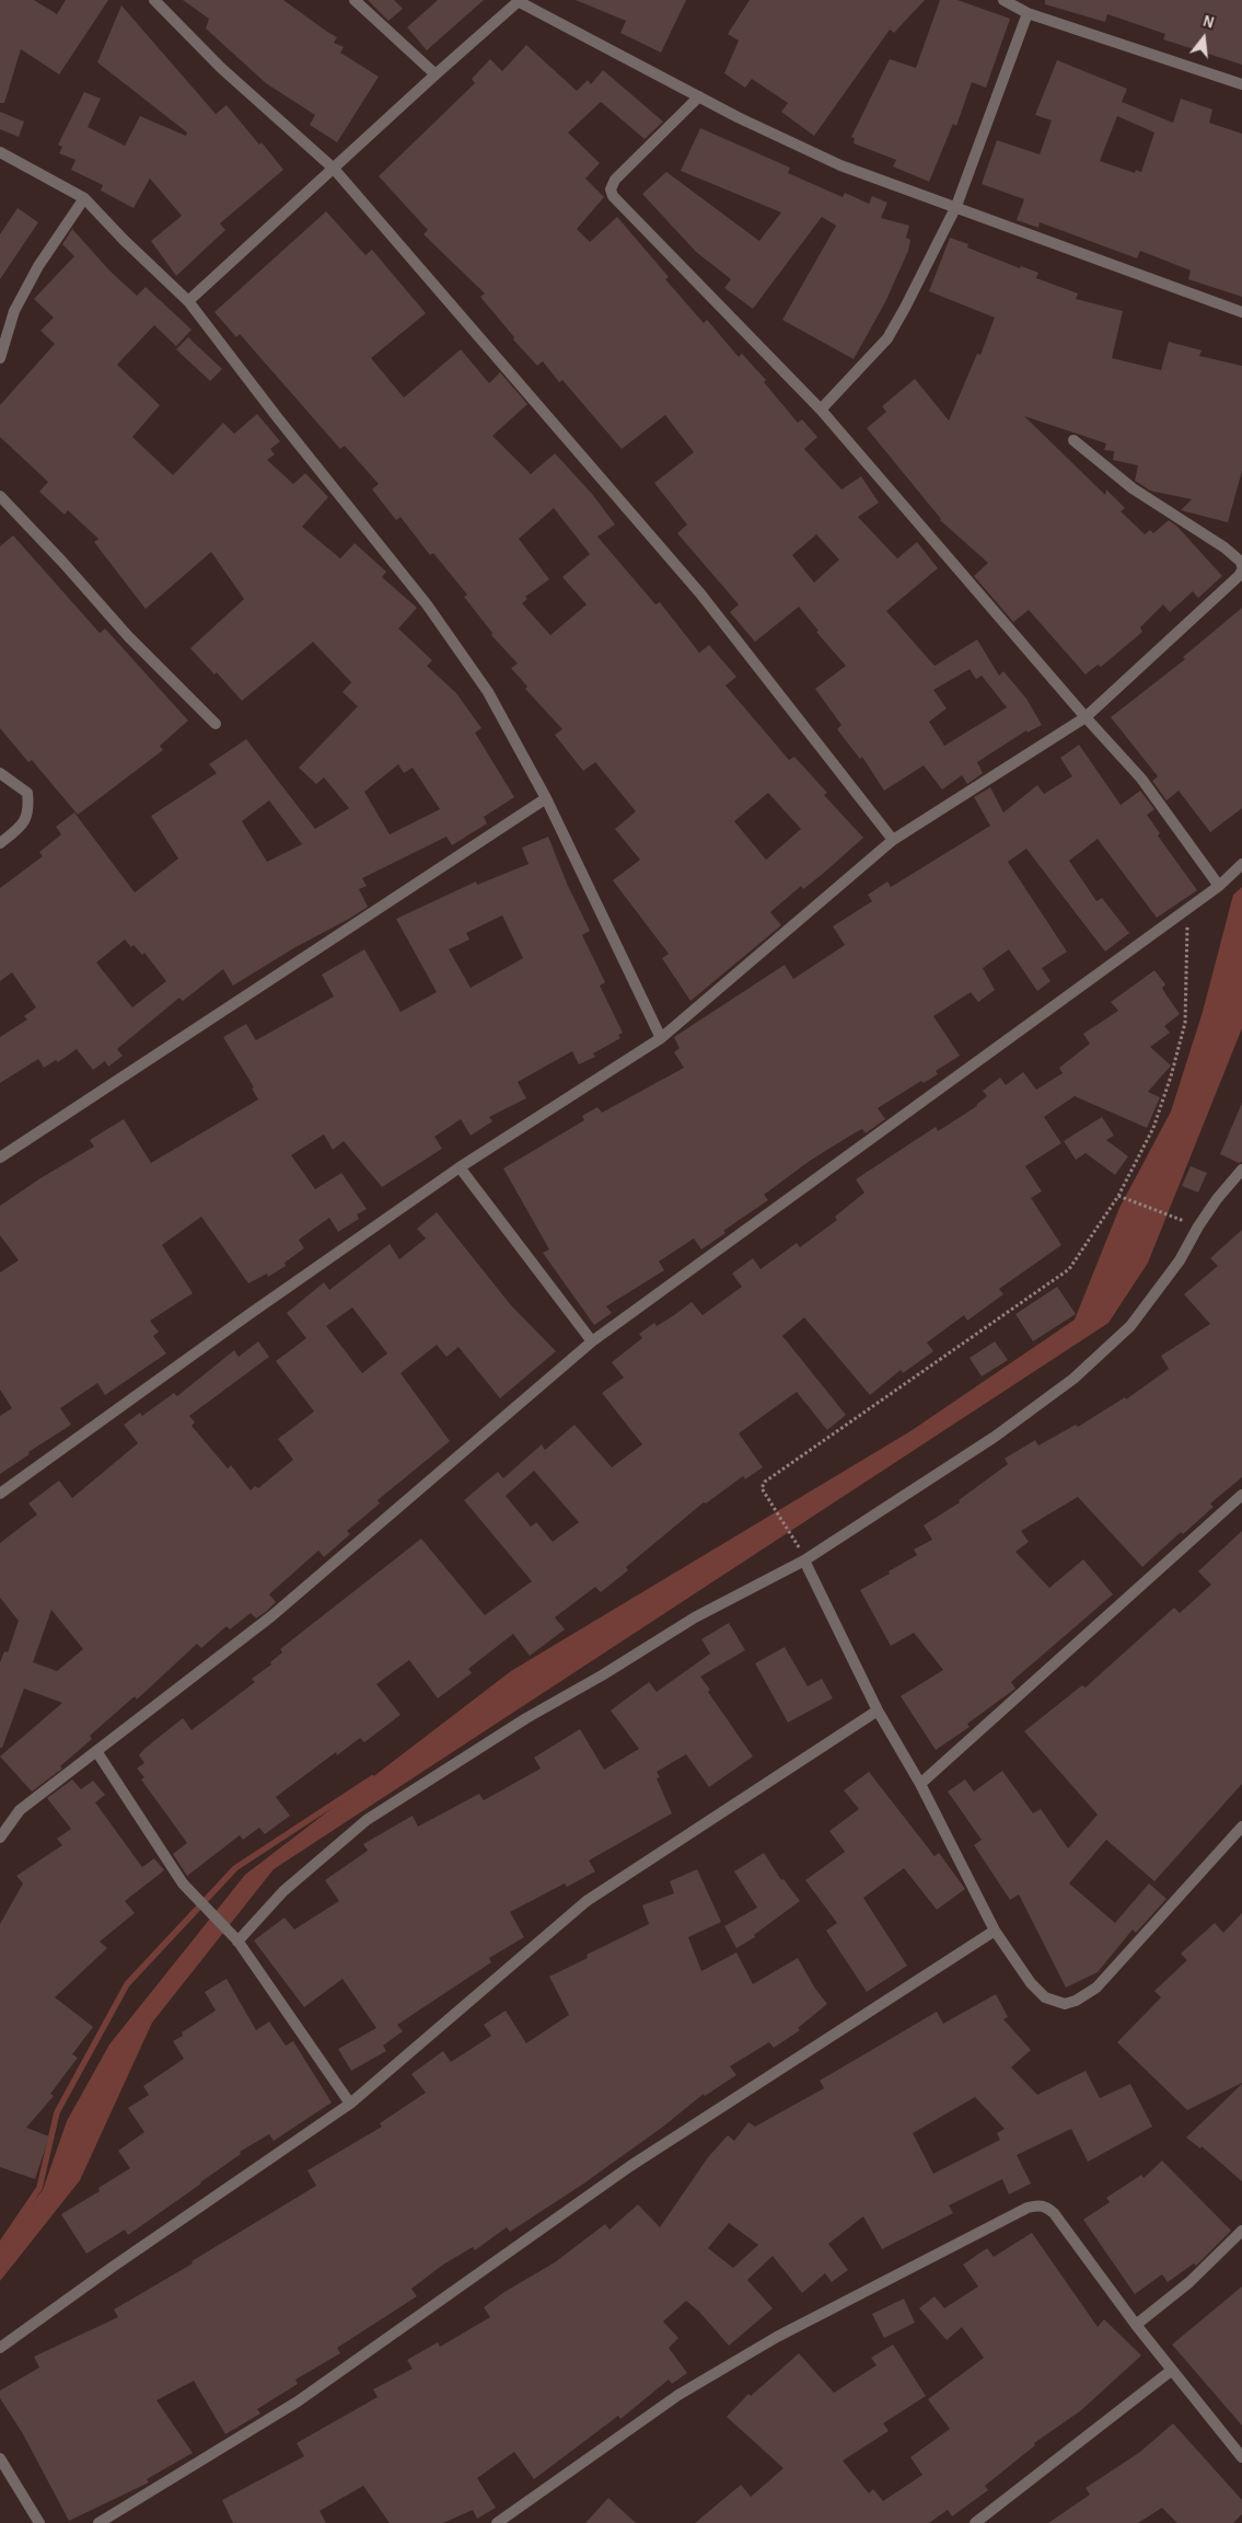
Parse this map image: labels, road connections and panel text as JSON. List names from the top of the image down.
{
  "north": "top"
}
